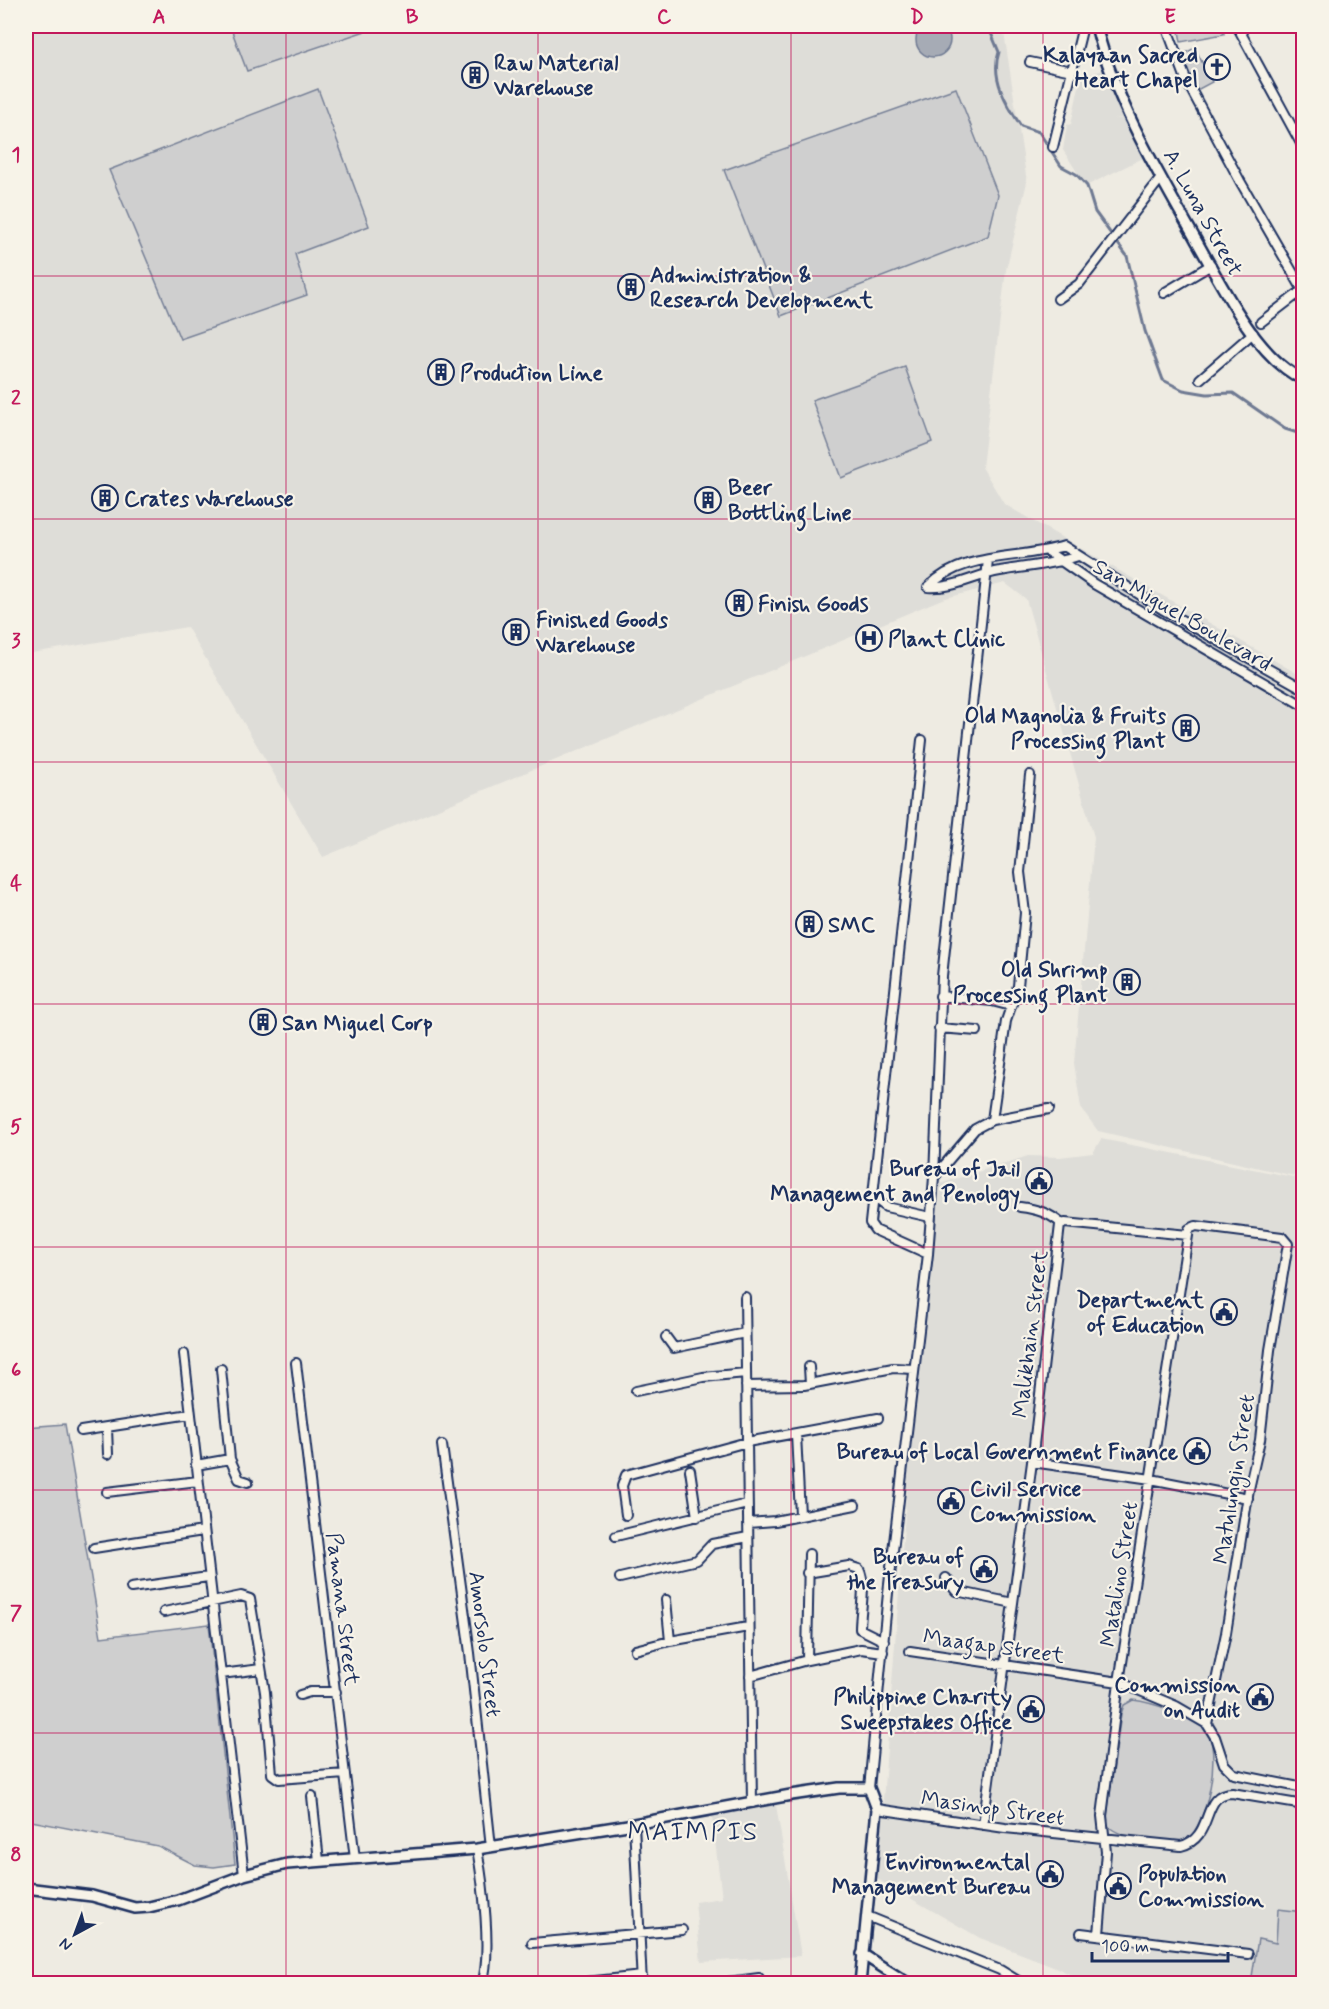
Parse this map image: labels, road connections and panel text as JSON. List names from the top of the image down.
{
  "streets": {
    "street": [
      "A. Luna Street",
      "San Miguel Boulevard",
      "Malikhain Street",
      "Matulungin Street",
      "Matalino Street",
      "Pamana Street",
      "Amorsolo Street",
      "Maagap Street",
      "Masinop Street"
    ]
  },
  "crossings": [
    ["Malikhain Street", "Matulungin Street"],
    ["Malikhain Street", "Matalino Street"],
    ["Malikhain Street", "Maagap Street"],
    ["Malikhain Street", "Masinop Street"],
    ["Matulungin Street", "Matalino Street"],
    ["Matulungin Street", "Maagap Street"],
    ["Matalino Street", "Maagap Street"],
    ["Matalino Street", "Masinop Street"]
  ],
  "districts": ["MAIMPIS"],
  "places": {
    "church": ["Kalayaan Sacred Heart Chapel"],
    "building": [
      "Raw Material Warehouse",
      "Administration & Research Development",
      "Production Line",
      "Crates Warehouse",
      "Beer Bottling Line",
      "Finish Goods",
      "Finished Goods Warehouse",
      "Old Magnolia & Fruits Processing Plant",
      "SMC",
      "Old Shrimp Processing Plant",
      "San Miguel Corp"
    ],
    "hospital": ["Plant Clinic"],
    "public building": [
      "Bureau of Jail Management and Penology",
      "Department of Education",
      "Bureau of Local Government Finance",
      "Civil Service Commission",
      "Bureau of the Treasury",
      "Commission on Audit",
      "Philippine Charity Sweepstakes Office",
      "Environmental Management Bureau",
      "Population Commission"
    ]
  },
  "scale_bar": "100 m",
  "north": "bottom left",
  "grid": {
    "columns": [
      "A",
      "B",
      "C",
      "D",
      "E"
    ],
    "rows": [
      "1",
      "2",
      "3",
      "4",
      "5",
      "6",
      "7",
      "8"
    ]
  }
}
